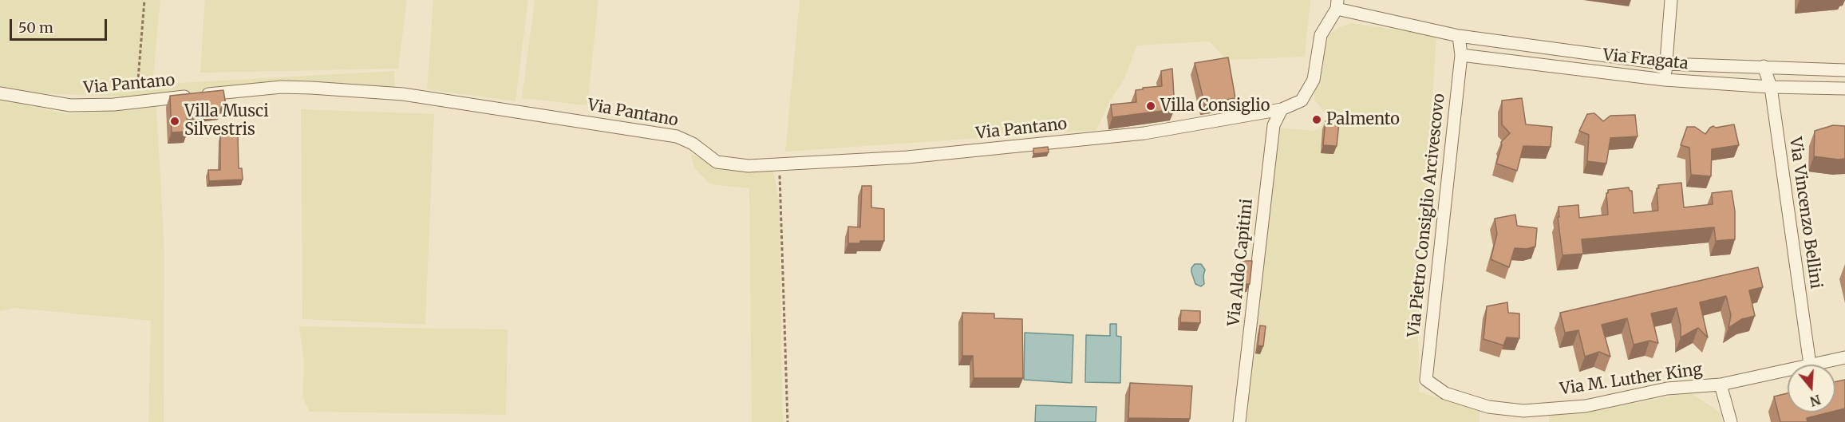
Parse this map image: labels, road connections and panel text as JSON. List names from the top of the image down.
{
  "streets": {
    "street": [
      "Via Fragata",
      "Via Pantano",
      "Via Vincenzo Bellini",
      "Via Pietro Consiglio Arcivescovo",
      "Via Aldo Capitini",
      "Via M. Luther King"
    ]
  },
  "crossings": [
    ["Via Fragata", "Via Pantano"],
    ["Via Fragata", "Via Vincenzo Bellini"],
    ["Via Fragata", "Via Pietro Consiglio Arcivescovo"],
    ["Via Pantano", "Via Aldo Capitini"],
    ["Via Vincenzo Bellini", "Via M. Luther King"],
    ["Via Pietro Consiglio Arcivescovo", "Via M. Luther King"]
  ],
  "places": ["Villa Consiglio", "Palmento", "Villa Musci Silvestris"],
  "scale_bar": "50 m",
  "north": "bottom"
}
